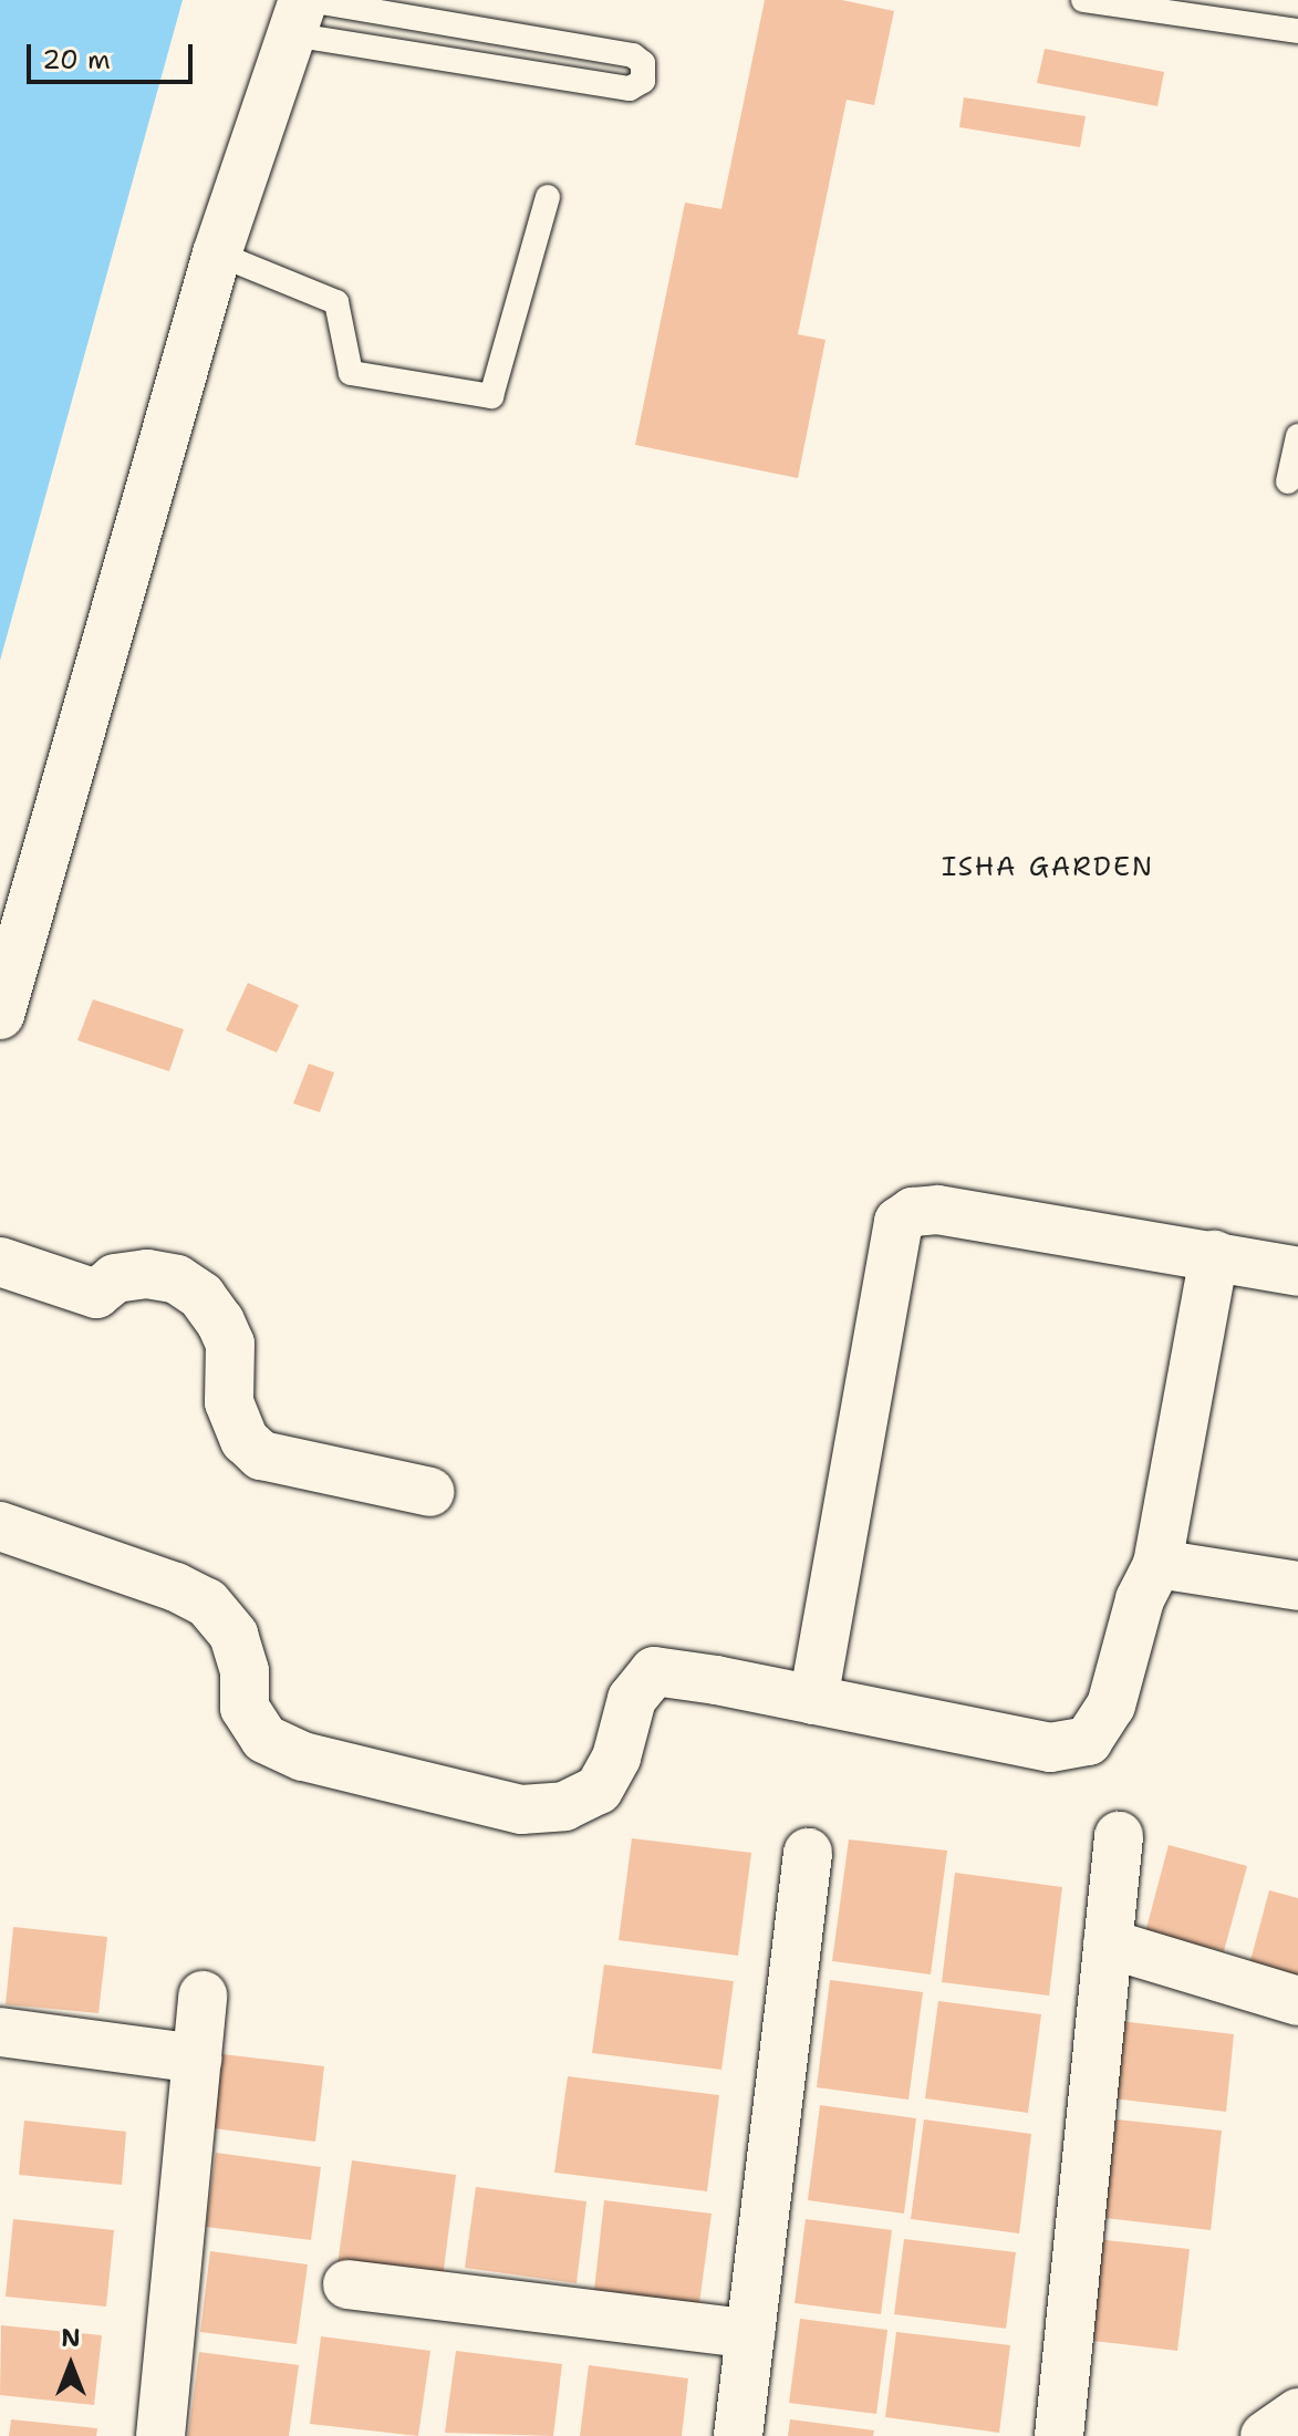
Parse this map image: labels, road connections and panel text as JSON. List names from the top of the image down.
{
  "districts": ["ISHA GARDEN"],
  "scale_bar": "20 m",
  "north": "top"
}
